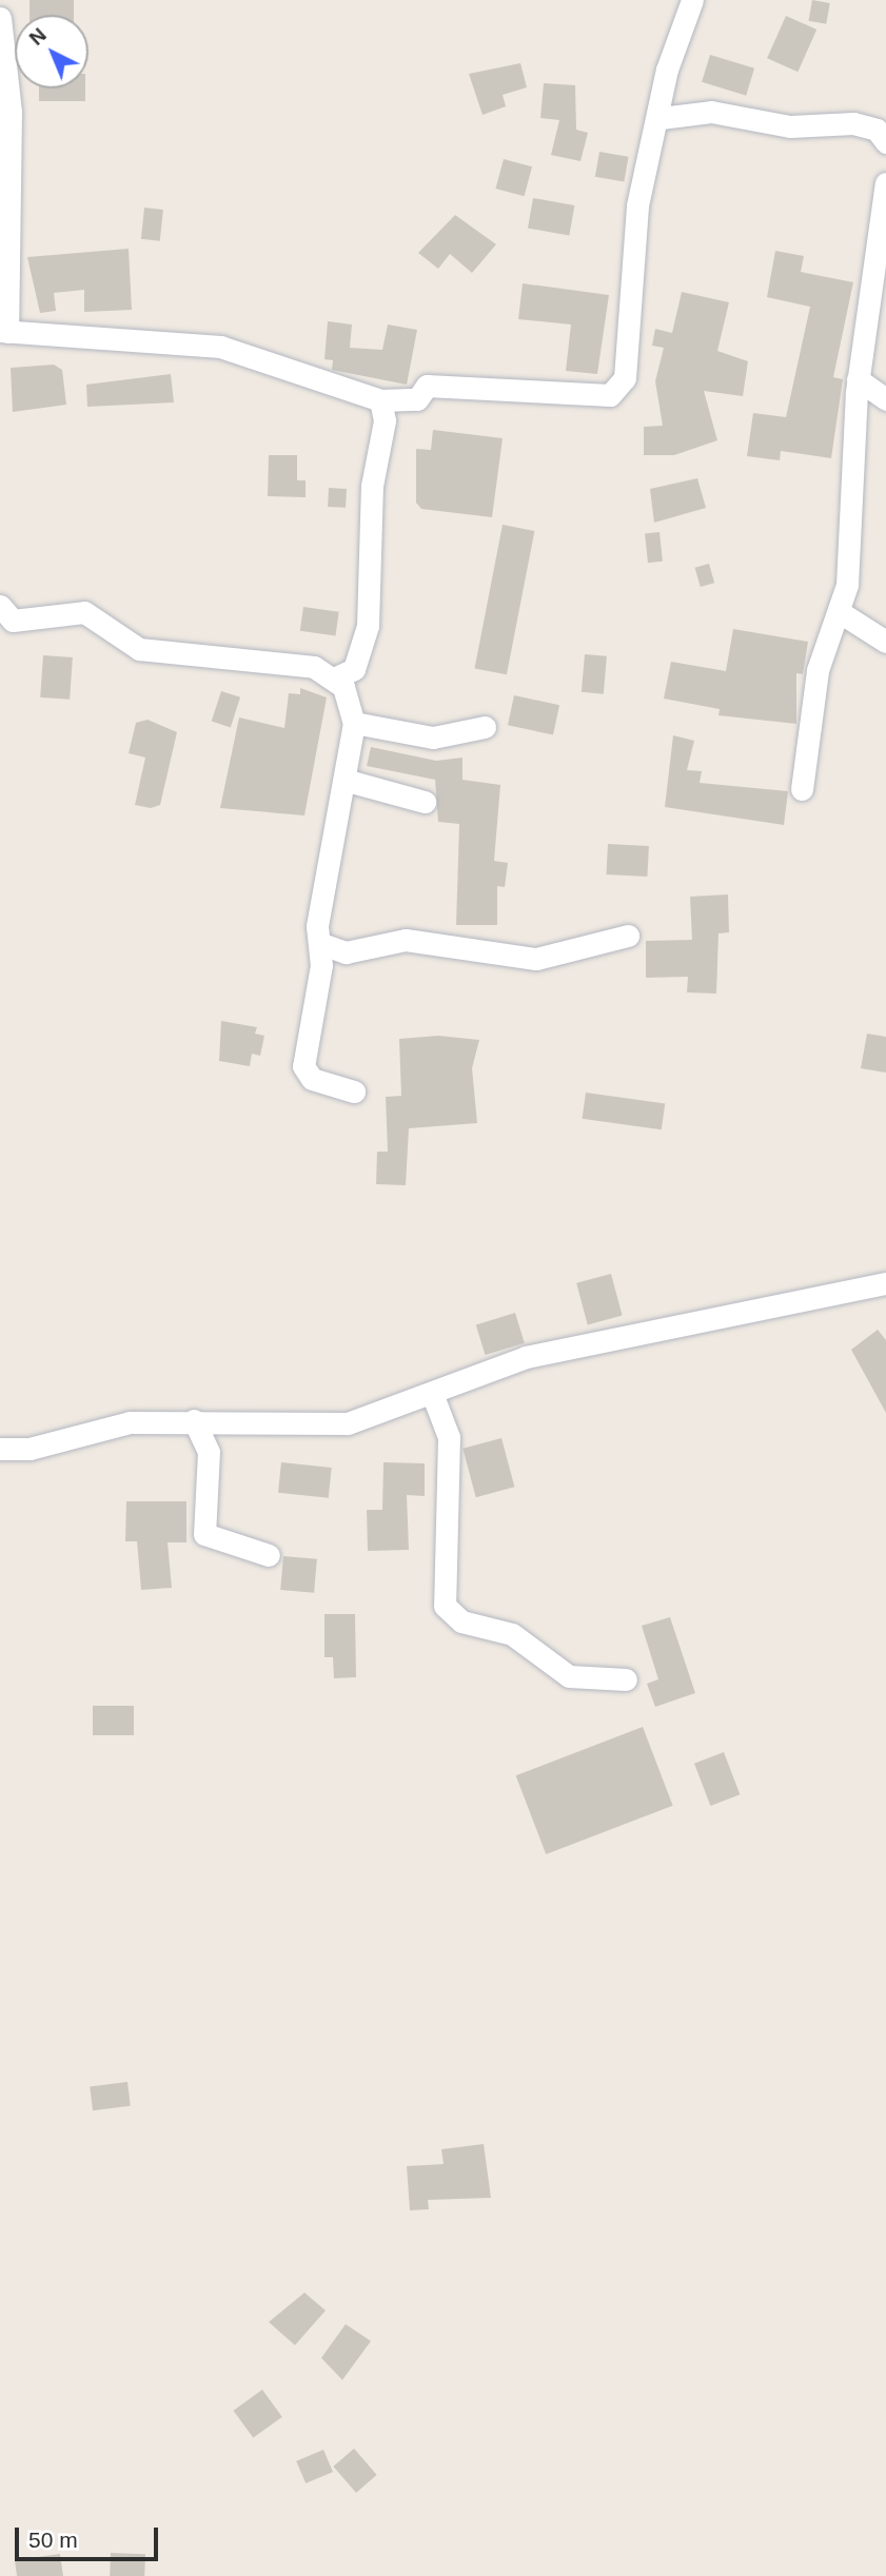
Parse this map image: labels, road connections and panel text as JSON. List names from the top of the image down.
{
  "scale_bar": "50 m",
  "north": "top left"
}
